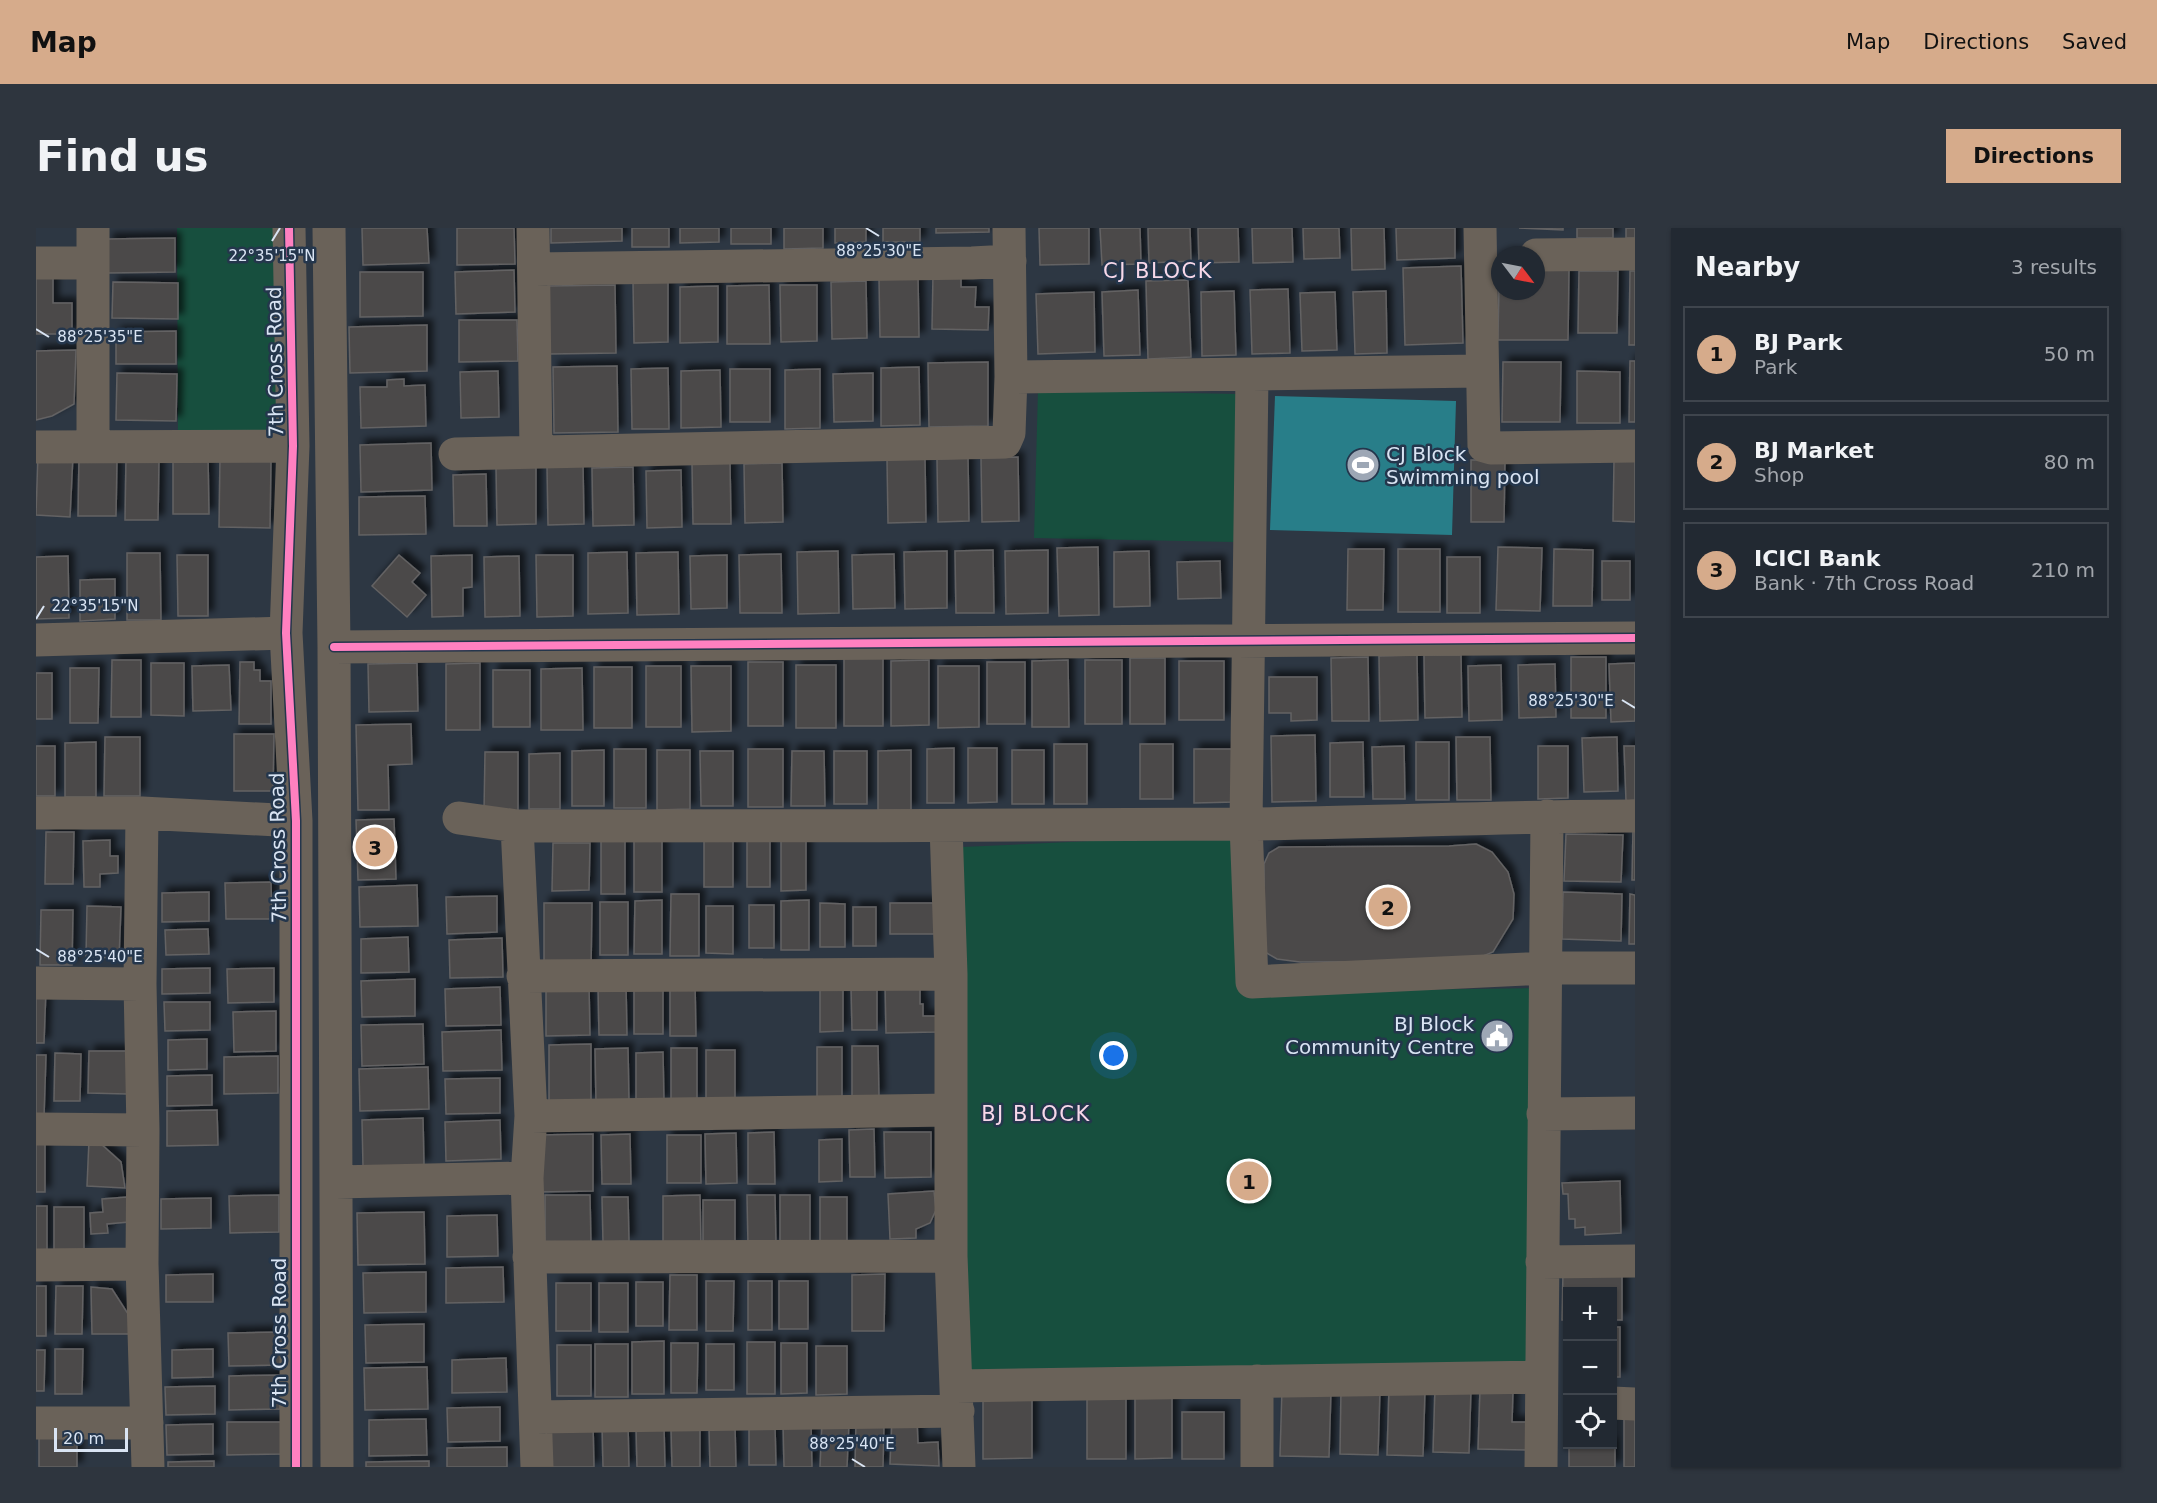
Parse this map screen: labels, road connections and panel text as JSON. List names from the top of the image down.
{
  "streets": {
    "street": ["7th Cross Road"]
  },
  "districts": ["CJ BLOCK", "BJ BLOCK"],
  "places": {
    "sports": ["CJ Block Swimming pool"],
    "public building": ["BJ Block Community Centre"]
  },
  "scale_bar": "20 m",
  "north": "bottom right",
  "page": {
    "header": "Map",
    "nav": ["Map", "Directions", "Saved"],
    "buttons": "Directions",
    "title": "Find us",
    "heading": ["Nearby", "3 results"],
    "list": [
      {
        "mark": "1",
        "name": "BJ Park",
        "note": "Park",
        "value": "50 m"
      },
      {
        "mark": "2",
        "name": "BJ Market",
        "note": "Shop",
        "value": "80 m"
      },
      {
        "mark": "3",
        "name": "ICICI Bank",
        "note": "Bank · 7th Cross Road",
        "value": "210 m"
      }
    ],
    "pins": ["3", "2", "1"],
    "map_buttons": ["+", "−"],
    "scale": "20 m"
  },
  "coordinates": [
    "88°25'30\"E",
    "22°35'15\"N",
    "88°25'35\"E",
    "88°25'40\"E"
  ]
}
